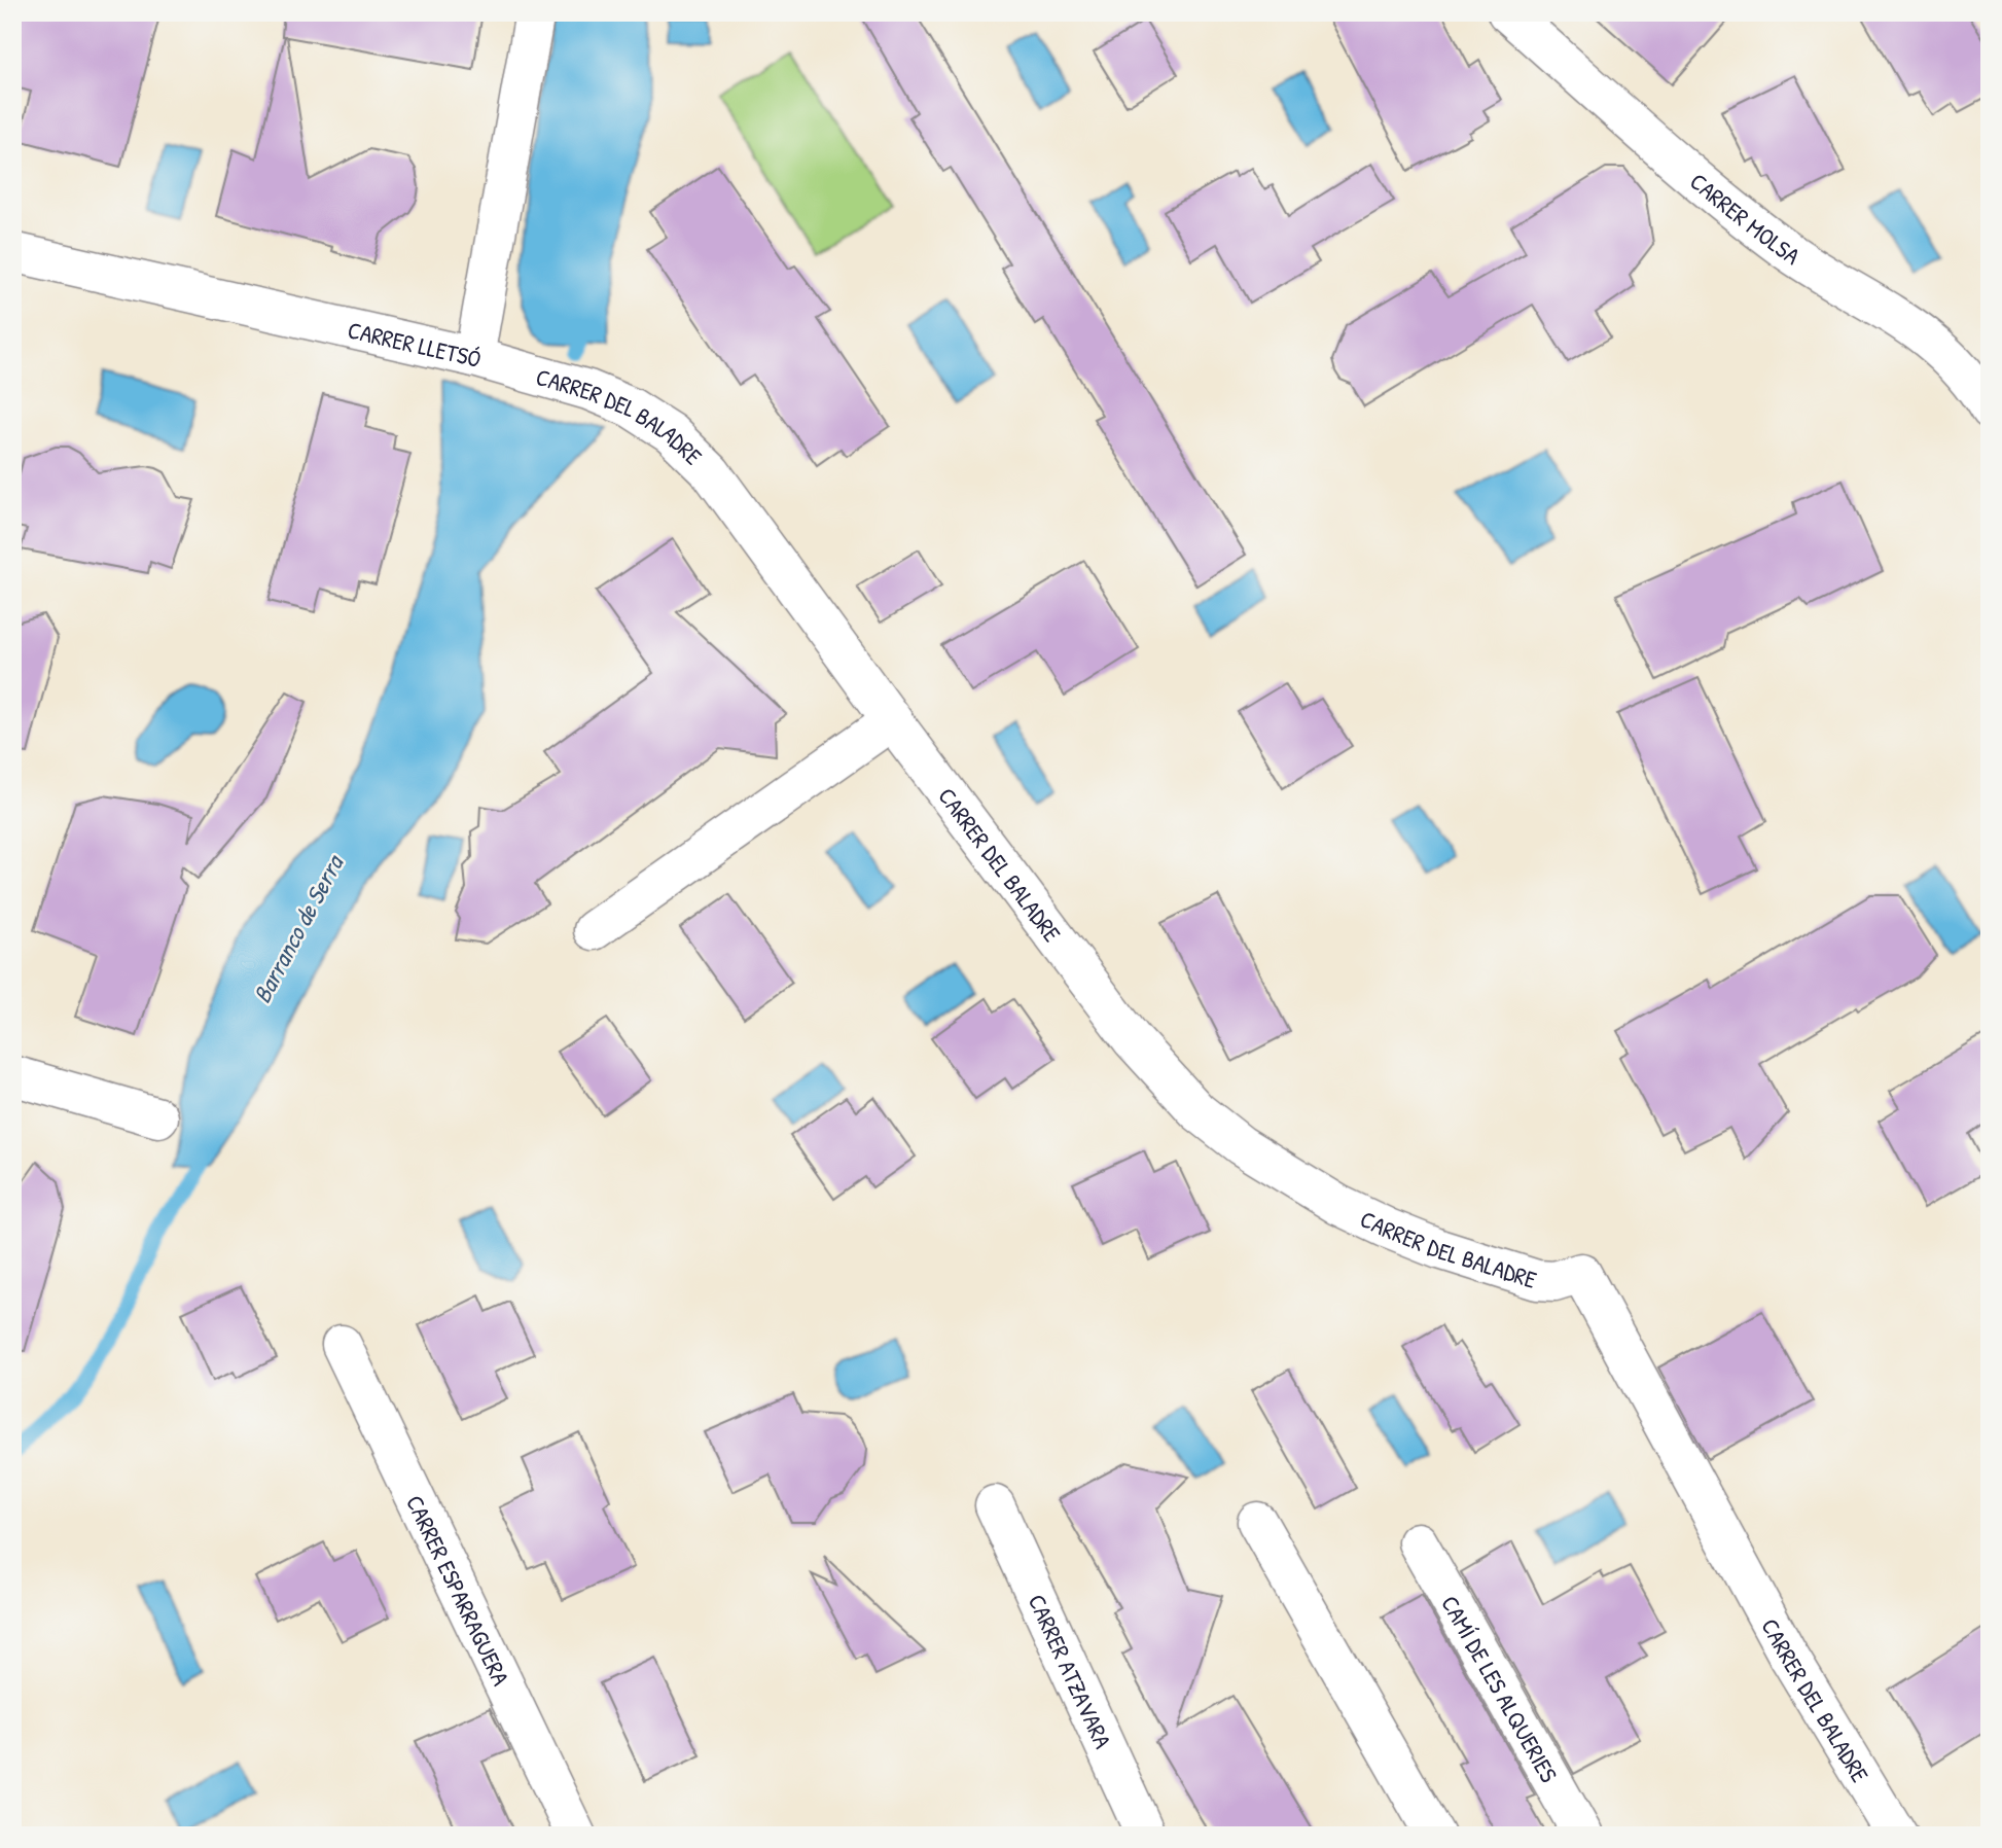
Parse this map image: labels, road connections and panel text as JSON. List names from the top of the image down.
{
  "streets": {
    "street": [
      "CARRER MOLSA",
      "CARRER LLETSÓ",
      "CARRER DEL BALADRE",
      "CARRER ESPARRAGUERA",
      "CARRER ATZAVARA",
      "CAMÍ DE LES ALQUERIES"
    ]
  },
  "crossings": [
    ["CARRER LLETSÓ", "CARRER DEL BALADRE"]
  ],
  "water": ["Barranco de Serra"]
}
